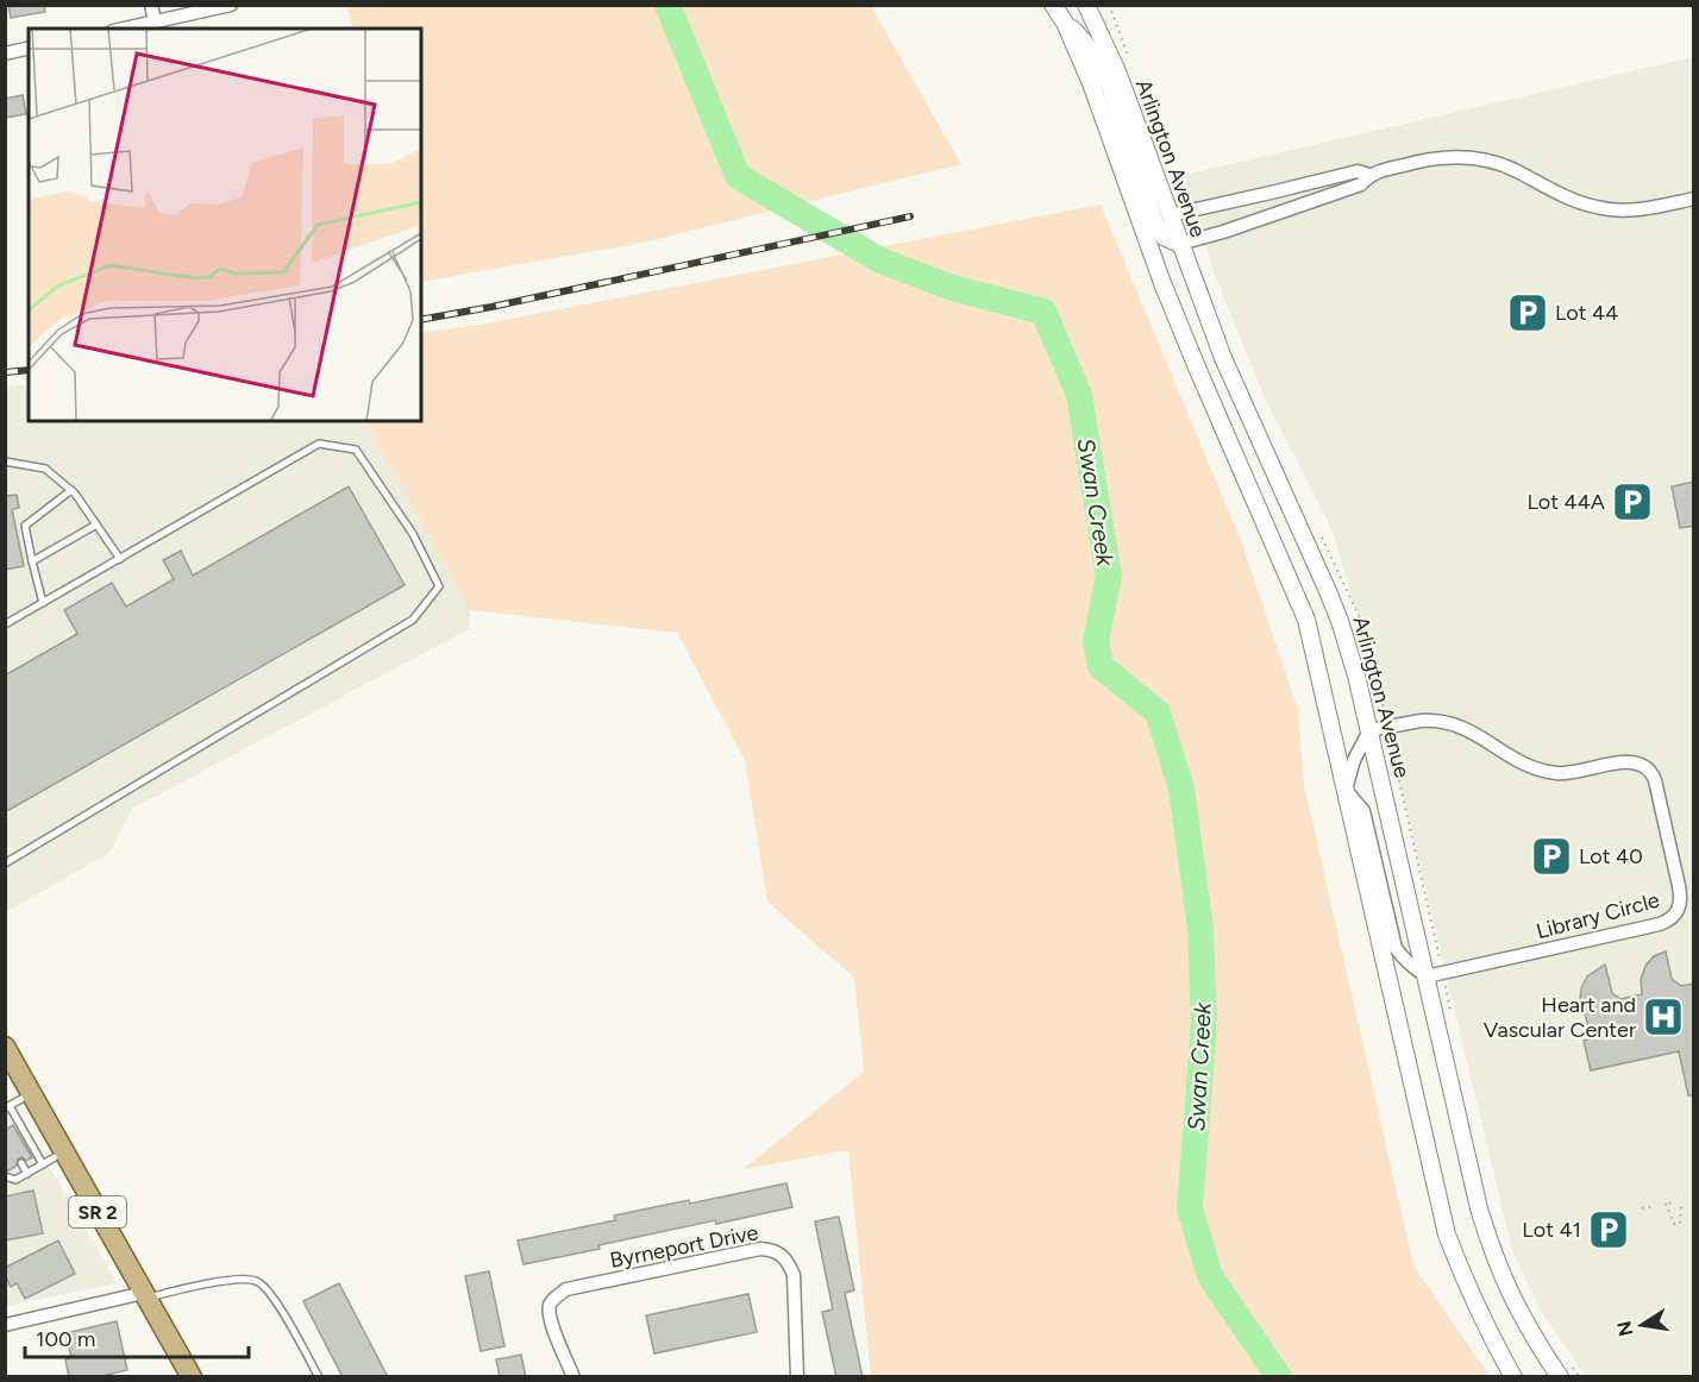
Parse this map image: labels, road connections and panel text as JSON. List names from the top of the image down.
{
  "streets": {
    "main road": ["SR 2"],
    "street": ["Arlington Avenue", "Library Circle", "Byrneport Drive"]
  },
  "crossings": [
    ["Arlington Avenue", "Library Circle"]
  ],
  "water": ["Swan Creek"],
  "places": {
    "parking": [
      "Lot 44",
      "Lot 44A",
      "Lot 40",
      "Lot 41"
    ],
    "hospital": ["Heart and Vascular Center"]
  },
  "scale_bar": "100 m",
  "north": "left"
}
